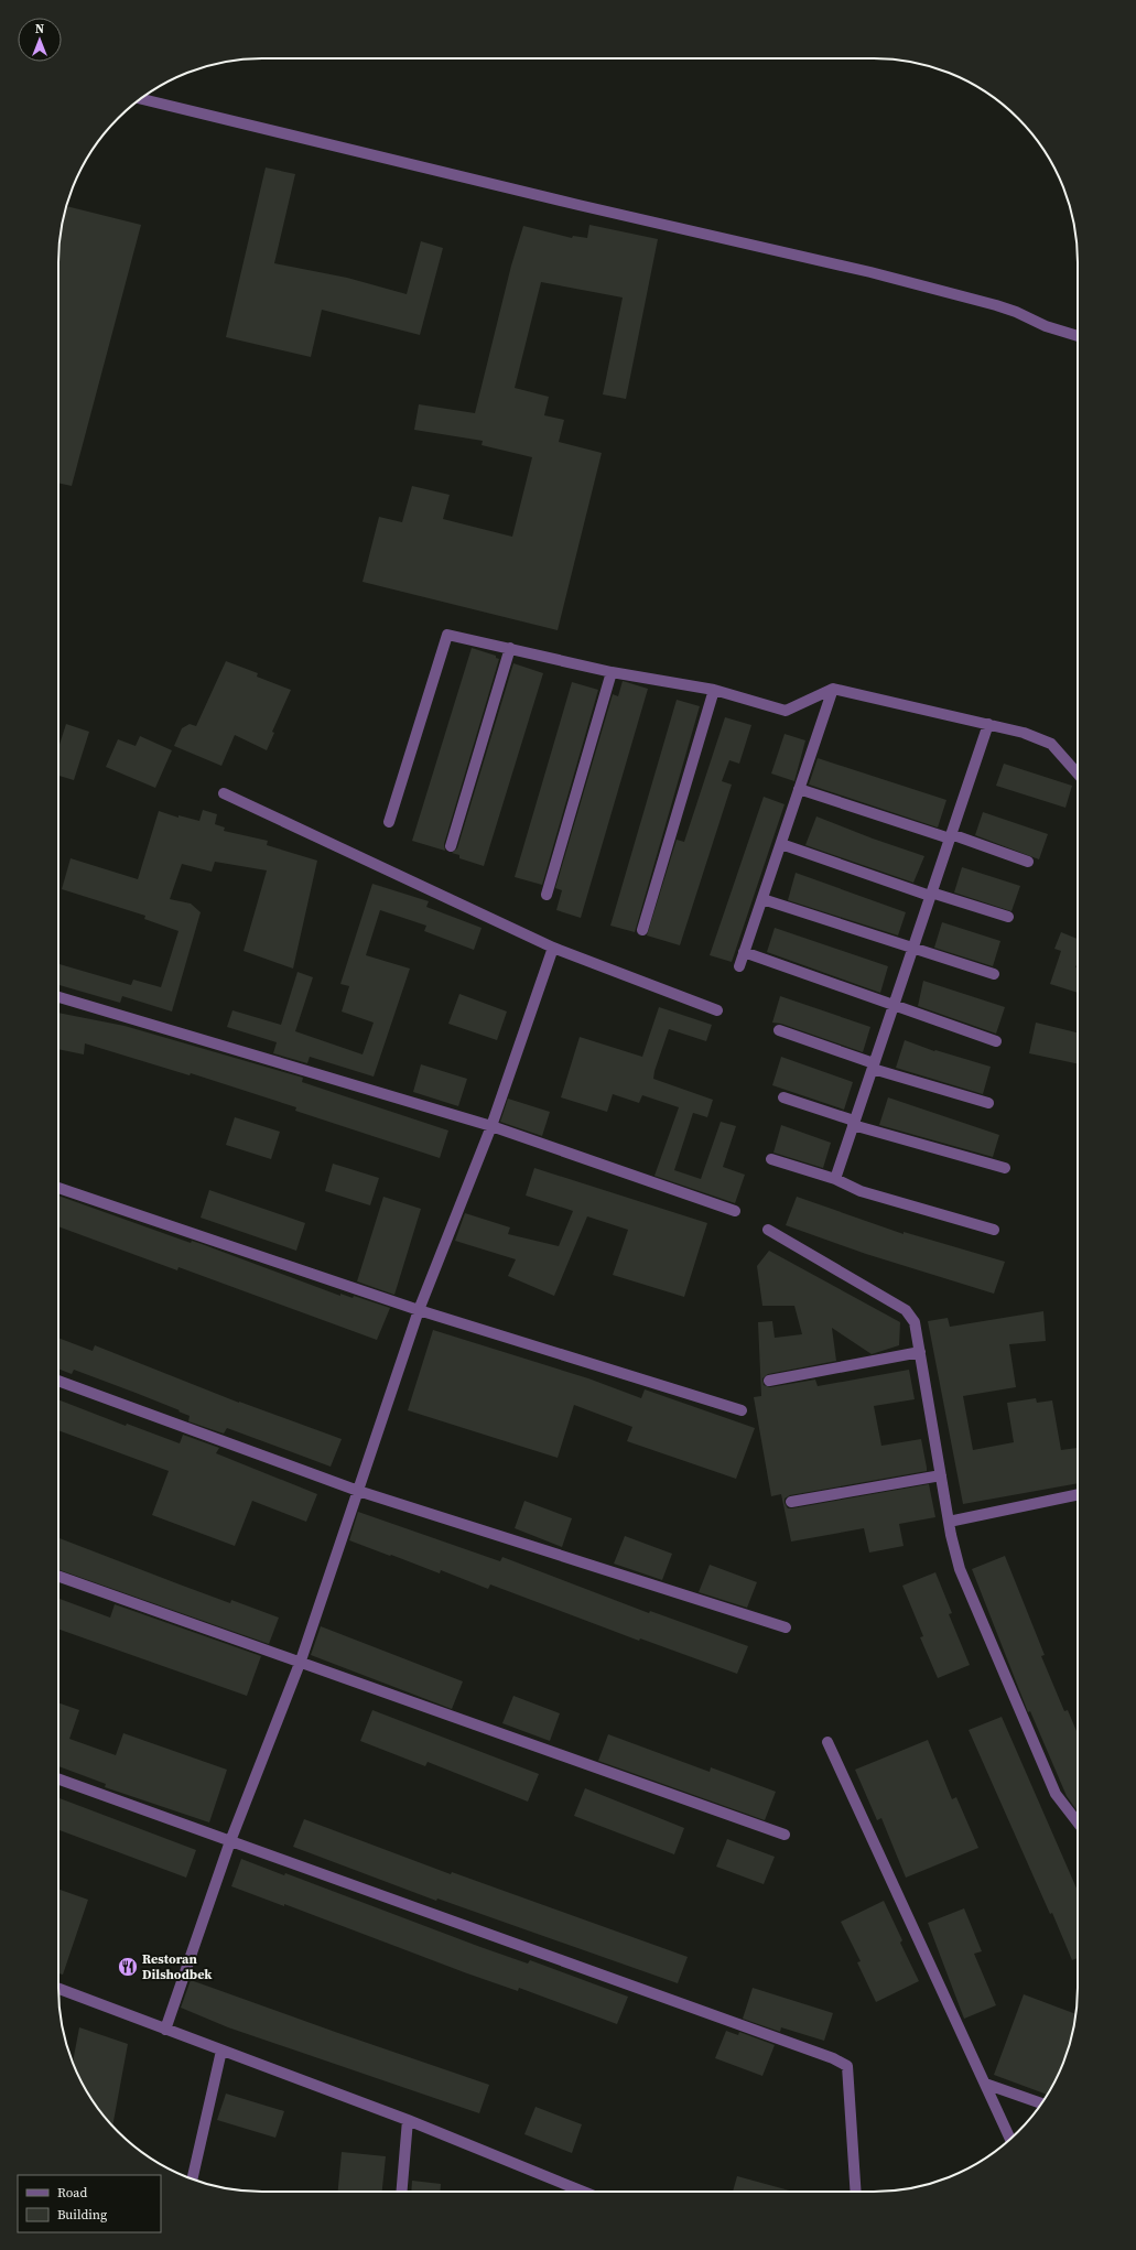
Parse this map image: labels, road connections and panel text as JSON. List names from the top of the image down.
{
  "places": {
    "restaurant": ["Restoran Dilshodbek"]
  },
  "legend": ["Road", "Building"],
  "north": "top"
}
